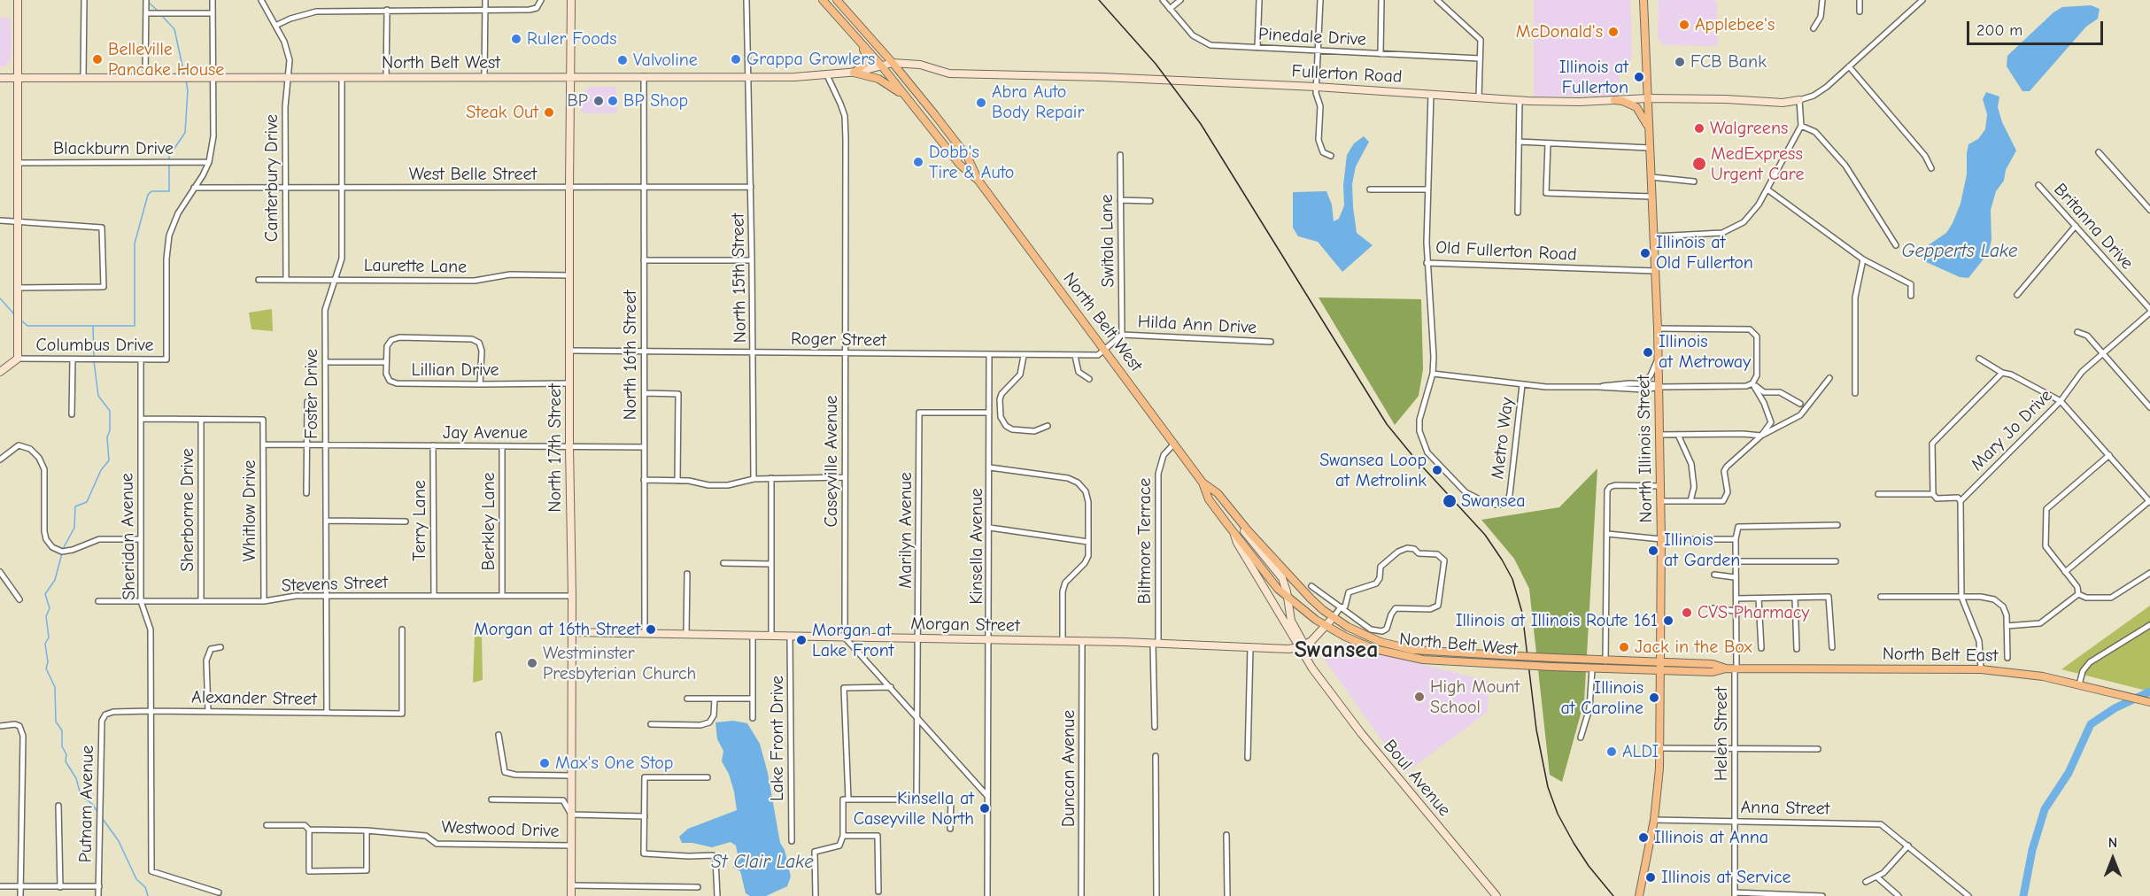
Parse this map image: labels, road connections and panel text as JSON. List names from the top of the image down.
{
  "streets": {
    "main road": ["North Belt West", "North Illinois Street", "North Belt East"],
    "street": [
      "Pinedale Drive",
      "Fullerton Road",
      "Blackburn Drive",
      "West Belle Street",
      "Canterbury Drive",
      "Britanna Drive",
      "Switala Lane",
      "Old Fullerton Road",
      "Laurette Lane",
      "North 15th Street",
      "Hilda Ann Drive",
      "Roger Street",
      "Columbus Drive",
      "North 16th Street",
      "Lillian Drive",
      "Foster Drive",
      "Mary Jo Drive",
      "Jay Avenue",
      "Metro Way",
      "North 17th Street",
      "Caseyville Avenue",
      "Sherborne Drive",
      "Whitlow Drive",
      "Terry Lane",
      "Berkley Lane",
      "Marilyn Avenue",
      "Sheridan Avenue",
      "Biltmore Terrace",
      "Kinsella Avenue",
      "Stevens Street",
      "Morgan Street",
      "Alexander Street",
      "Helen Street",
      "Lake Front Drive",
      "Duncan Avenue",
      "Boul Avenue",
      "Putnam Avenue",
      "Anna Street",
      "Westwood Drive"
    ]
  },
  "crossings": [
    ["North Belt West", "Fullerton Road"],
    ["North Belt West", "Canterbury Drive"],
    ["North Belt West", "North 15th Street"],
    ["North Belt West", "Roger Street"],
    ["North Belt West", "Columbus Drive"],
    ["North Belt West", "North 16th Street"],
    ["North Belt West", "Foster Drive"],
    ["North Belt West", "North 17th Street"],
    ["North Belt West", "North Illinois Street"],
    ["North Belt West", "Caseyville Avenue"],
    ["North Belt West", "Biltmore Terrace"],
    ["North Belt West", "North Belt East"],
    ["North Belt West", "Boul Avenue"],
    ["Fullerton Road", "Old Fullerton Road"],
    ["Fullerton Road", "North Illinois Street"],
    ["Blackburn Drive", "Columbus Drive"],
    ["West Belle Street", "Canterbury Drive"],
    ["West Belle Street", "North 15th Street"],
    ["West Belle Street", "Columbus Drive"],
    ["West Belle Street", "North 16th Street"],
    ["West Belle Street", "Foster Drive"],
    ["West Belle Street", "North 17th Street"],
    ["Canterbury Drive", "Laurette Lane"],
    ["Britanna Drive", "Mary Jo Drive"],
    ["Switala Lane", "Hilda Ann Drive"],
    ["Old Fullerton Road", "Metro Way"],
    ["Old Fullerton Road", "North Illinois Street"],
    ["Laurette Lane", "Foster Drive"],
    ["Laurette Lane", "North 17th Street"],
    ["North 15th Street", "Roger Street"],
    ["Roger Street", "North 16th Street"],
    ["Roger Street", "North 17th Street"],
    ["Roger Street", "Caseyville Avenue"],
    ["Roger Street", "Kinsella Avenue"],
    ["Columbus Drive", "Sheridan Avenue"],
    ["North 16th Street", "Jay Avenue"],
    ["North 16th Street", "Morgan Street"],
    ["Lillian Drive", "Foster Drive"],
    ["Lillian Drive", "North 17th Street"],
    ["Foster Drive", "Jay Avenue"],
    ["Foster Drive", "Stevens Street"],
    ["Foster Drive", "Alexander Street"],
    ["Jay Avenue", "North 17th Street"],
    ["Jay Avenue", "Whitlow Drive"],
    ["Jay Avenue", "Terry Lane"],
    ["Jay Avenue", "Berkley Lane"],
    ["Metro Way", "North Illinois Street"],
    ["North 17th Street", "Stevens Street"],
    ["North 17th Street", "Morgan Street"],
    ["North 17th Street", "Westwood Drive"],
    ["North Illinois Street", "North Belt East"],
    ["North Illinois Street", "Anna Street"],
    ["Caseyville Avenue", "Morgan Street"],
    ["Sherborne Drive", "Whitlow Drive"],
    ["Sherborne Drive", "Stevens Street"],
    ["Whitlow Drive", "Stevens Street"],
    ["Terry Lane", "Stevens Street"],
    ["Berkley Lane", "Stevens Street"],
    ["Marilyn Avenue", "Kinsella Avenue"],
    ["Marilyn Avenue", "Morgan Street"],
    ["Sheridan Avenue", "Stevens Street"],
    ["Sheridan Avenue", "Alexander Street"],
    ["Biltmore Terrace", "Morgan Street"],
    ["Kinsella Avenue", "Morgan Street"],
    ["Morgan Street", "Lake Front Drive"],
    ["Morgan Street", "Duncan Avenue"],
    ["Morgan Street", "Boul Avenue"],
    ["North Belt East", "Helen Street"],
    ["Alexander Street", "Putnam Avenue"],
    ["Helen Street", "Anna Street"]
  ],
  "districts": ["Swansea"],
  "water": ["Gepperts Lake", "St Clair Lake"],
  "places": [
    "Applebee's",
    "McDonald's",
    "Ruler Foods",
    "Belleville Pancake House",
    "Grappa Growlers",
    "Valvoline",
    "FCB Bank",
    "Illinois at Fullerton",
    "BP",
    "BP Shop",
    "Abra Auto Body Repair",
    "Steak Out",
    "Walgreens",
    "Dobb's Tire & Auto",
    "MedExpress Urgent Care",
    "Illinois at Old Fullerton",
    "Illinois at Metroway",
    "Swansea Loop at Metrolink",
    "Swansea",
    "Illinois at Garden",
    "CVS Pharmacy",
    "Illinois at Illinois Route 161",
    "Morgan at 16th Street",
    "Morgan at Lake Front",
    "Jack in the Box",
    "Westminster Presbyterian Church",
    "High Mount School",
    "Illinois at Caroline",
    "ALDI",
    "Max's One Stop",
    "Kinsella at Caseyville North",
    "Illinois at Anna",
    "Illinois at Service"
  ],
  "scale_bar": "200 m",
  "north": "top"
}
